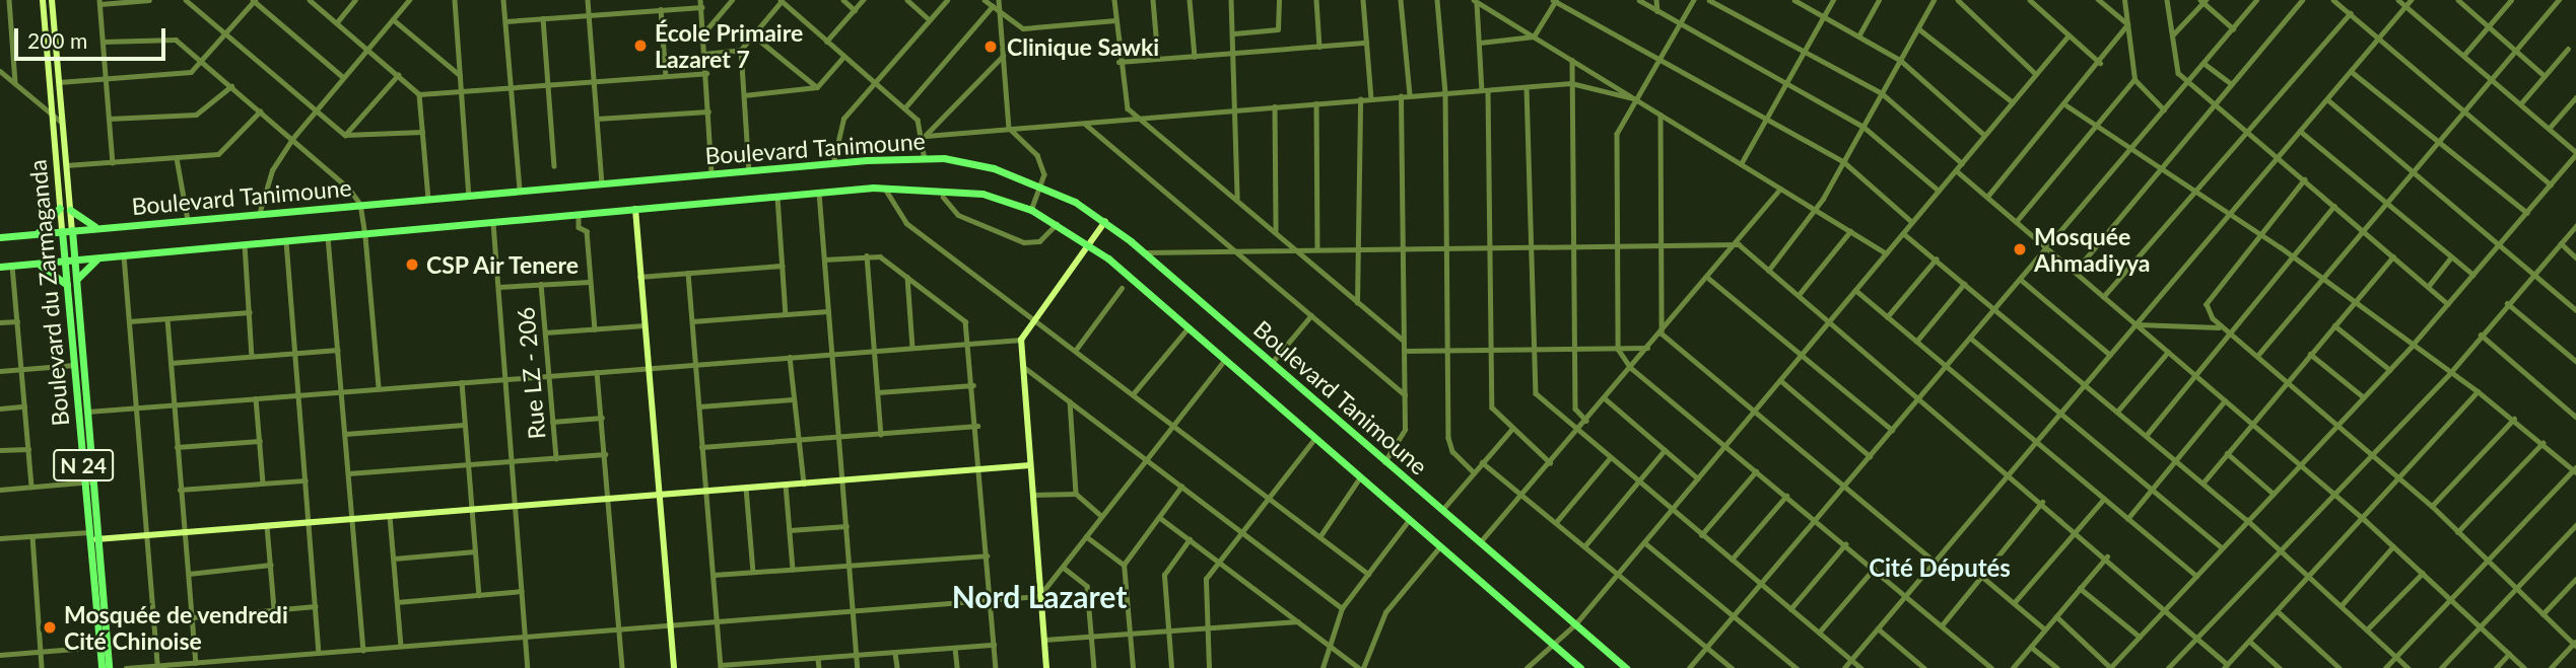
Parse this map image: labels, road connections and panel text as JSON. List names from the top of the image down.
{
  "streets": {
    "main road": ["Boulevard Tanimoune", "Boulevard du Zarmaganda", "N 24"],
    "street": ["Rue LZ - 206"]
  },
  "crossings": [
    ["Boulevard Tanimoune", "Boulevard du Zarmaganda"]
  ],
  "districts": ["Cité Députés", "Nord Lazaret"],
  "places": [
    "École Primaire Lazaret 7",
    "Clinique Sawki",
    "Mosquée Ahmadiyya",
    "CSP Air Tenere",
    "Mosquée de vendredi Cité Chinoise"
  ],
  "scale_bar": "200 m"
}
